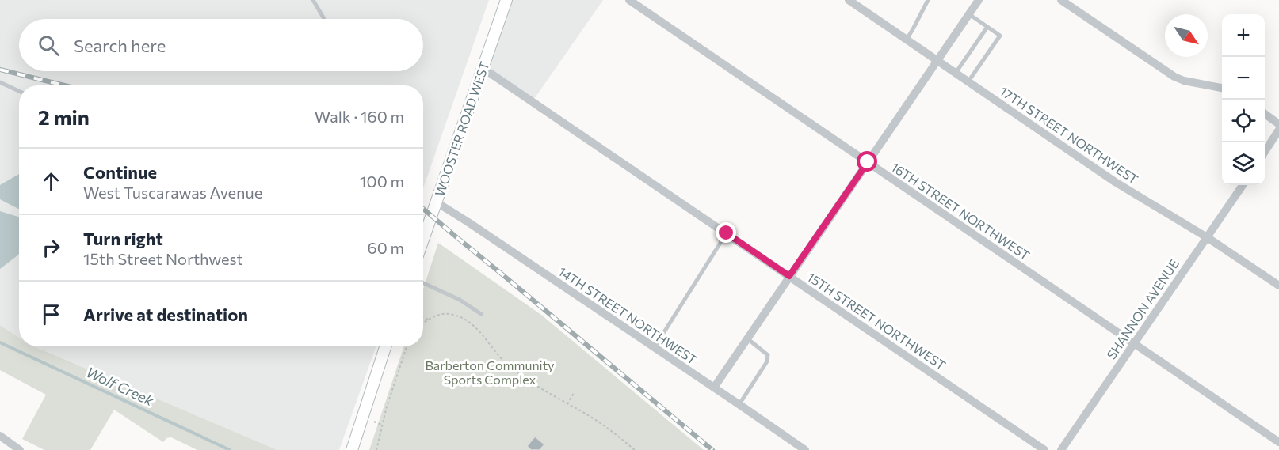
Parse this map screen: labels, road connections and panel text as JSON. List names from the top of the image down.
{
  "streets": {
    "main road": ["WOOSTER ROAD WEST"],
    "street": [
      "17TH STREET NORTHWEST",
      "16TH STREET NORTHWEST",
      "SHANNON AVENUE",
      "14TH STREET NORTHWEST",
      "15TH STREET NORTHWEST"
    ]
  },
  "crossings": [
    ["WOOSTER ROAD WEST", "14TH STREET NORTHWEST"],
    ["WOOSTER ROAD WEST", "15TH STREET NORTHWEST"],
    ["17TH STREET NORTHWEST", "SHANNON AVENUE"],
    ["16TH STREET NORTHWEST", "SHANNON AVENUE"]
  ],
  "water": ["Wolf Creek"],
  "parks": ["Barberton Community Sports Complex"],
  "north": "bottom right",
  "page": {
    "map_buttons": ["+", "−"],
    "search": "Search here",
    "heading": ["2 min", "Walk · 160 m"],
    "list": [
      ["Continue", "West Tuscarawas Avenue", "100 m"],
      ["Turn right", "15th Street Northwest", "60 m"],
      "Arrive at destination"
    ]
  }
}
